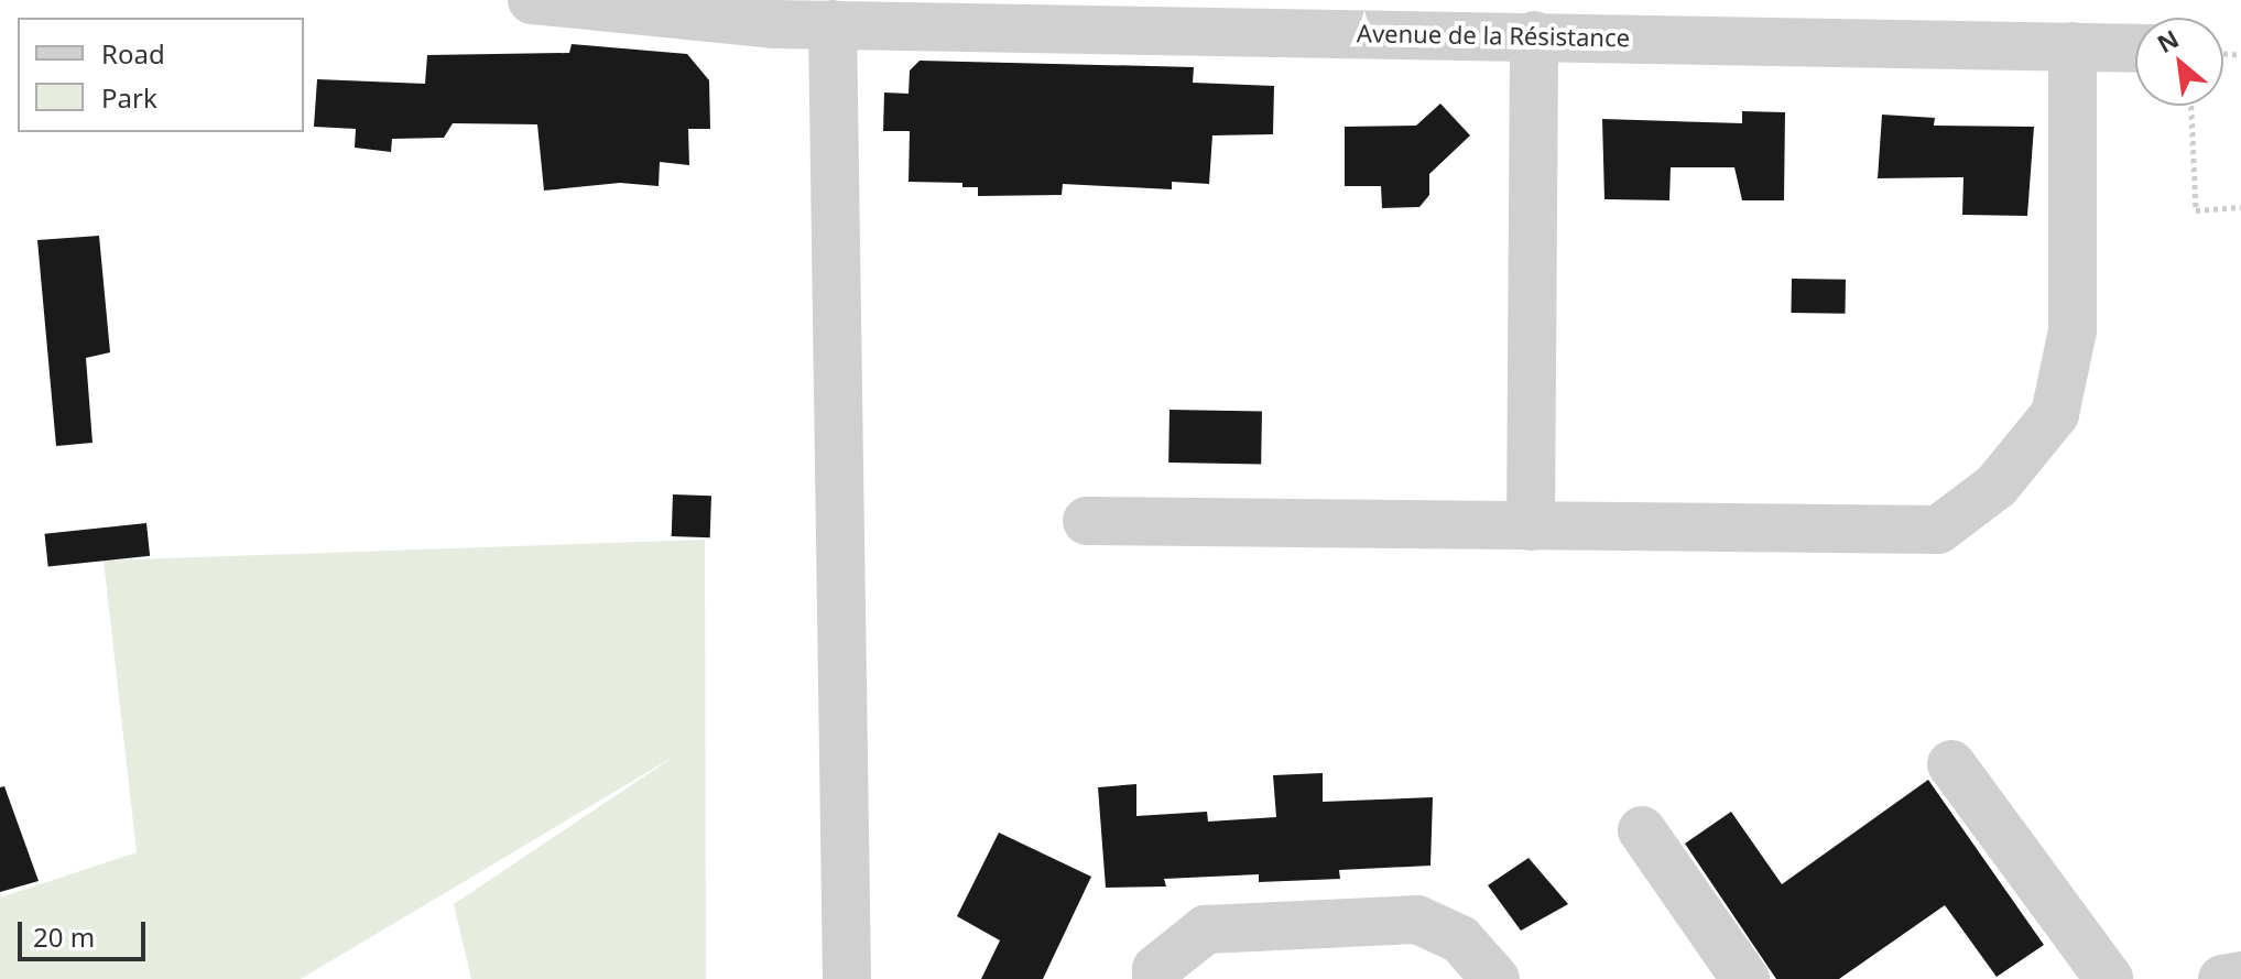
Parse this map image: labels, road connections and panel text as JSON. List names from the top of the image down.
{
  "streets": {
    "street": ["Avenue de la Résistance"]
  },
  "legend": ["Road", "Park"],
  "scale_bar": "20 m",
  "north": "top left"
}
